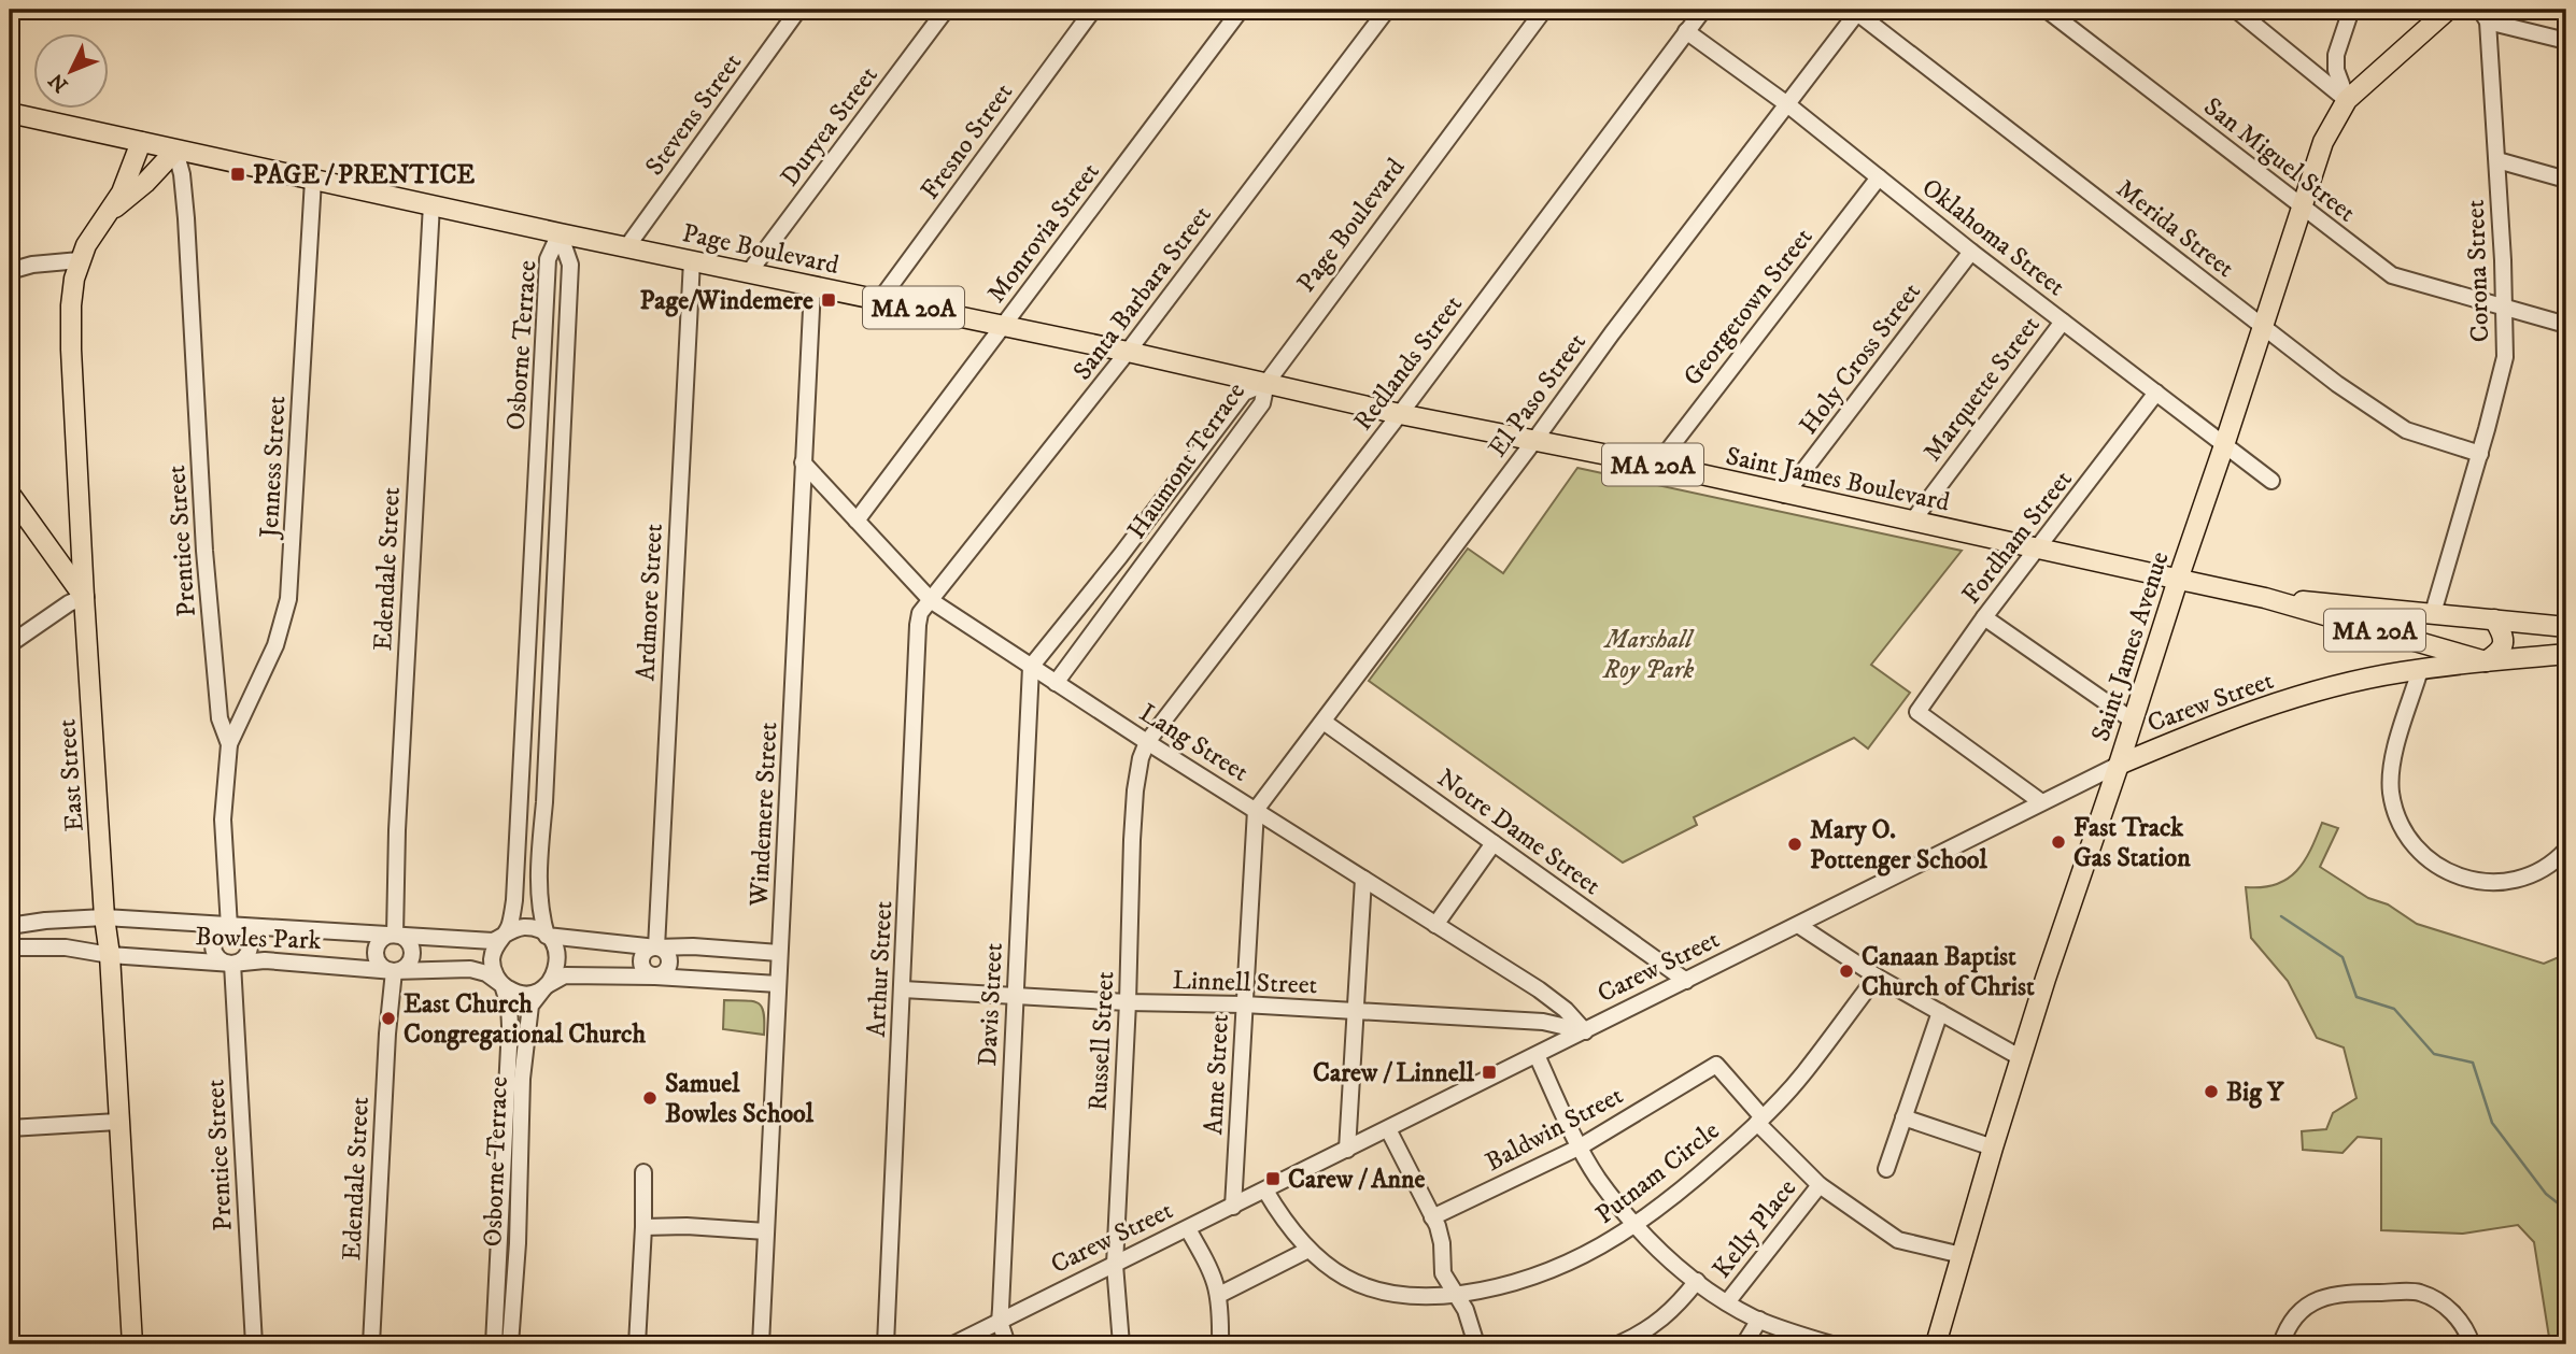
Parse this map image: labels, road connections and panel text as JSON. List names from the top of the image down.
{
  "streets": {
    "main road": [
      "Page Boulevard",
      "MA 20A",
      "Saint James Boulevard",
      "Saint James Avenue",
      "Carew Street",
      "East Street"
    ],
    "street": [
      "Stevens Street",
      "Duryea Street",
      "Fresno Street",
      "San Miguel Street",
      "Merida Street",
      "Monrovia Street",
      "Oklahoma Street",
      "Corona Street",
      "Santa Barbara Street",
      "Georgetown Street",
      "Osborne Terrace",
      "Holy Cross Street",
      "Redlands Street",
      "Marquette Street",
      "El Paso Street",
      "Haumont Terrace",
      "Jenness Street",
      "Fordham Street",
      "Prentice Street",
      "Edendale Street",
      "Ardmore Street",
      "Lang Street",
      "Windemere Street",
      "Notre Dame Street",
      "Bowles Park",
      "Arthur Street",
      "Linnell Street",
      "Davis Street",
      "Russell Street",
      "Anne Street",
      "Baldwin Street",
      "Putnam Circle",
      "Kelly Place"
    ]
  },
  "crossings": [
    ["Stevens Street", "Page Boulevard"],
    ["Duryea Street", "Page Boulevard"],
    ["Fresno Street", "Page Boulevard"],
    ["San Miguel Street", "Corona Street"],
    ["San Miguel Street", "Saint James Avenue"],
    ["Page Boulevard", "Monrovia Street"],
    ["Page Boulevard", "Santa Barbara Street"],
    ["Page Boulevard", "Osborne Terrace"],
    ["Page Boulevard", "Haumont Terrace"],
    ["Page Boulevard", "Jenness Street"],
    ["Page Boulevard", "Saint James Boulevard"],
    ["Page Boulevard", "Prentice Street"],
    ["Page Boulevard", "Edendale Street"],
    ["Page Boulevard", "Ardmore Street"],
    ["Page Boulevard", "East Street"],
    ["Page Boulevard", "Windemere Street"],
    ["Merida Street", "Corona Street"],
    ["Merida Street", "El Paso Street"],
    ["Merida Street", "Saint James Avenue"],
    ["Monrovia Street", "Lang Street"],
    ["Oklahoma Street", "Georgetown Street"],
    ["Oklahoma Street", "Holy Cross Street"],
    ["Oklahoma Street", "Redlands Street"],
    ["Oklahoma Street", "Marquette Street"],
    ["Oklahoma Street", "El Paso Street"],
    ["Oklahoma Street", "Fordham Street"],
    ["Oklahoma Street", "Saint James Avenue"],
    ["Corona Street", "MA 20A"],
    ["Corona Street", "Saint James Boulevard"],
    ["Santa Barbara Street", "Lang Street"],
    ["Santa Barbara Street", "Arthur Street"],
    ["Georgetown Street", "Saint James Boulevard"],
    ["MA 20A", "Saint James Boulevard"],
    ["Osborne Terrace", "Bowles Park"],
    ["Holy Cross Street", "Saint James Boulevard"],
    ["Redlands Street", "Saint James Boulevard"],
    ["Redlands Street", "Lang Street"],
    ["Redlands Street", "Russell Street"],
    ["Marquette Street", "Saint James Boulevard"],
    ["El Paso Street", "Saint James Boulevard"],
    ["El Paso Street", "Lang Street"],
    ["El Paso Street", "Notre Dame Street"],
    ["El Paso Street", "Anne Street"],
    ["Haumont Terrace", "Saint James Boulevard"],
    ["Haumont Terrace", "Lang Street"],
    ["Haumont Terrace", "Davis Street"],
    ["Jenness Street", "Prentice Street"],
    ["Saint James Boulevard", "Fordham Street"],
    ["Saint James Boulevard", "Saint James Avenue"],
    ["Saint James Boulevard", "Carew Street"],
    ["Fordham Street", "Carew Street"],
    ["Prentice Street", "East Street"],
    ["Prentice Street", "Bowles Park"],
    ["Edendale Street", "Bowles Park"],
    ["Ardmore Street", "Bowles Park"],
    ["Saint James Avenue", "Carew Street"],
    ["Carew Street", "Lang Street"],
    ["Carew Street", "Notre Dame Street"],
    ["Carew Street", "Linnell Street"],
    ["Carew Street", "Davis Street"],
    ["Carew Street", "Russell Street"],
    ["Carew Street", "Anne Street"],
    ["Carew Street", "Putnam Circle"],
    ["Lang Street", "Windemere Street"],
    ["Lang Street", "Arthur Street"],
    ["Lang Street", "Linnell Street"],
    ["Lang Street", "Davis Street"],
    ["Lang Street", "Russell Street"],
    ["Lang Street", "Anne Street"],
    ["East Street", "Bowles Park"],
    ["Windemere Street", "Bowles Park"],
    ["Arthur Street", "Linnell Street"],
    ["Linnell Street", "Davis Street"],
    ["Linnell Street", "Russell Street"],
    ["Linnell Street", "Anne Street"],
    ["Baldwin Street", "Putnam Circle"]
  ],
  "parks": ["Marshall Roy Park"],
  "places": {
    "transit": [
      "PAGE / PRENTICE",
      "Page/Windemere",
      "Carew / Linnell",
      "Carew / Anne"
    ],
    "other": [
      "Fast Track Gas Station",
      "Mary O. Pottenger School",
      "Canaan Baptist Church of Christ",
      "East Church Congregational Church",
      "Big Y",
      "Samuel Bowles School"
    ]
  },
  "north": "bottom left"
}
